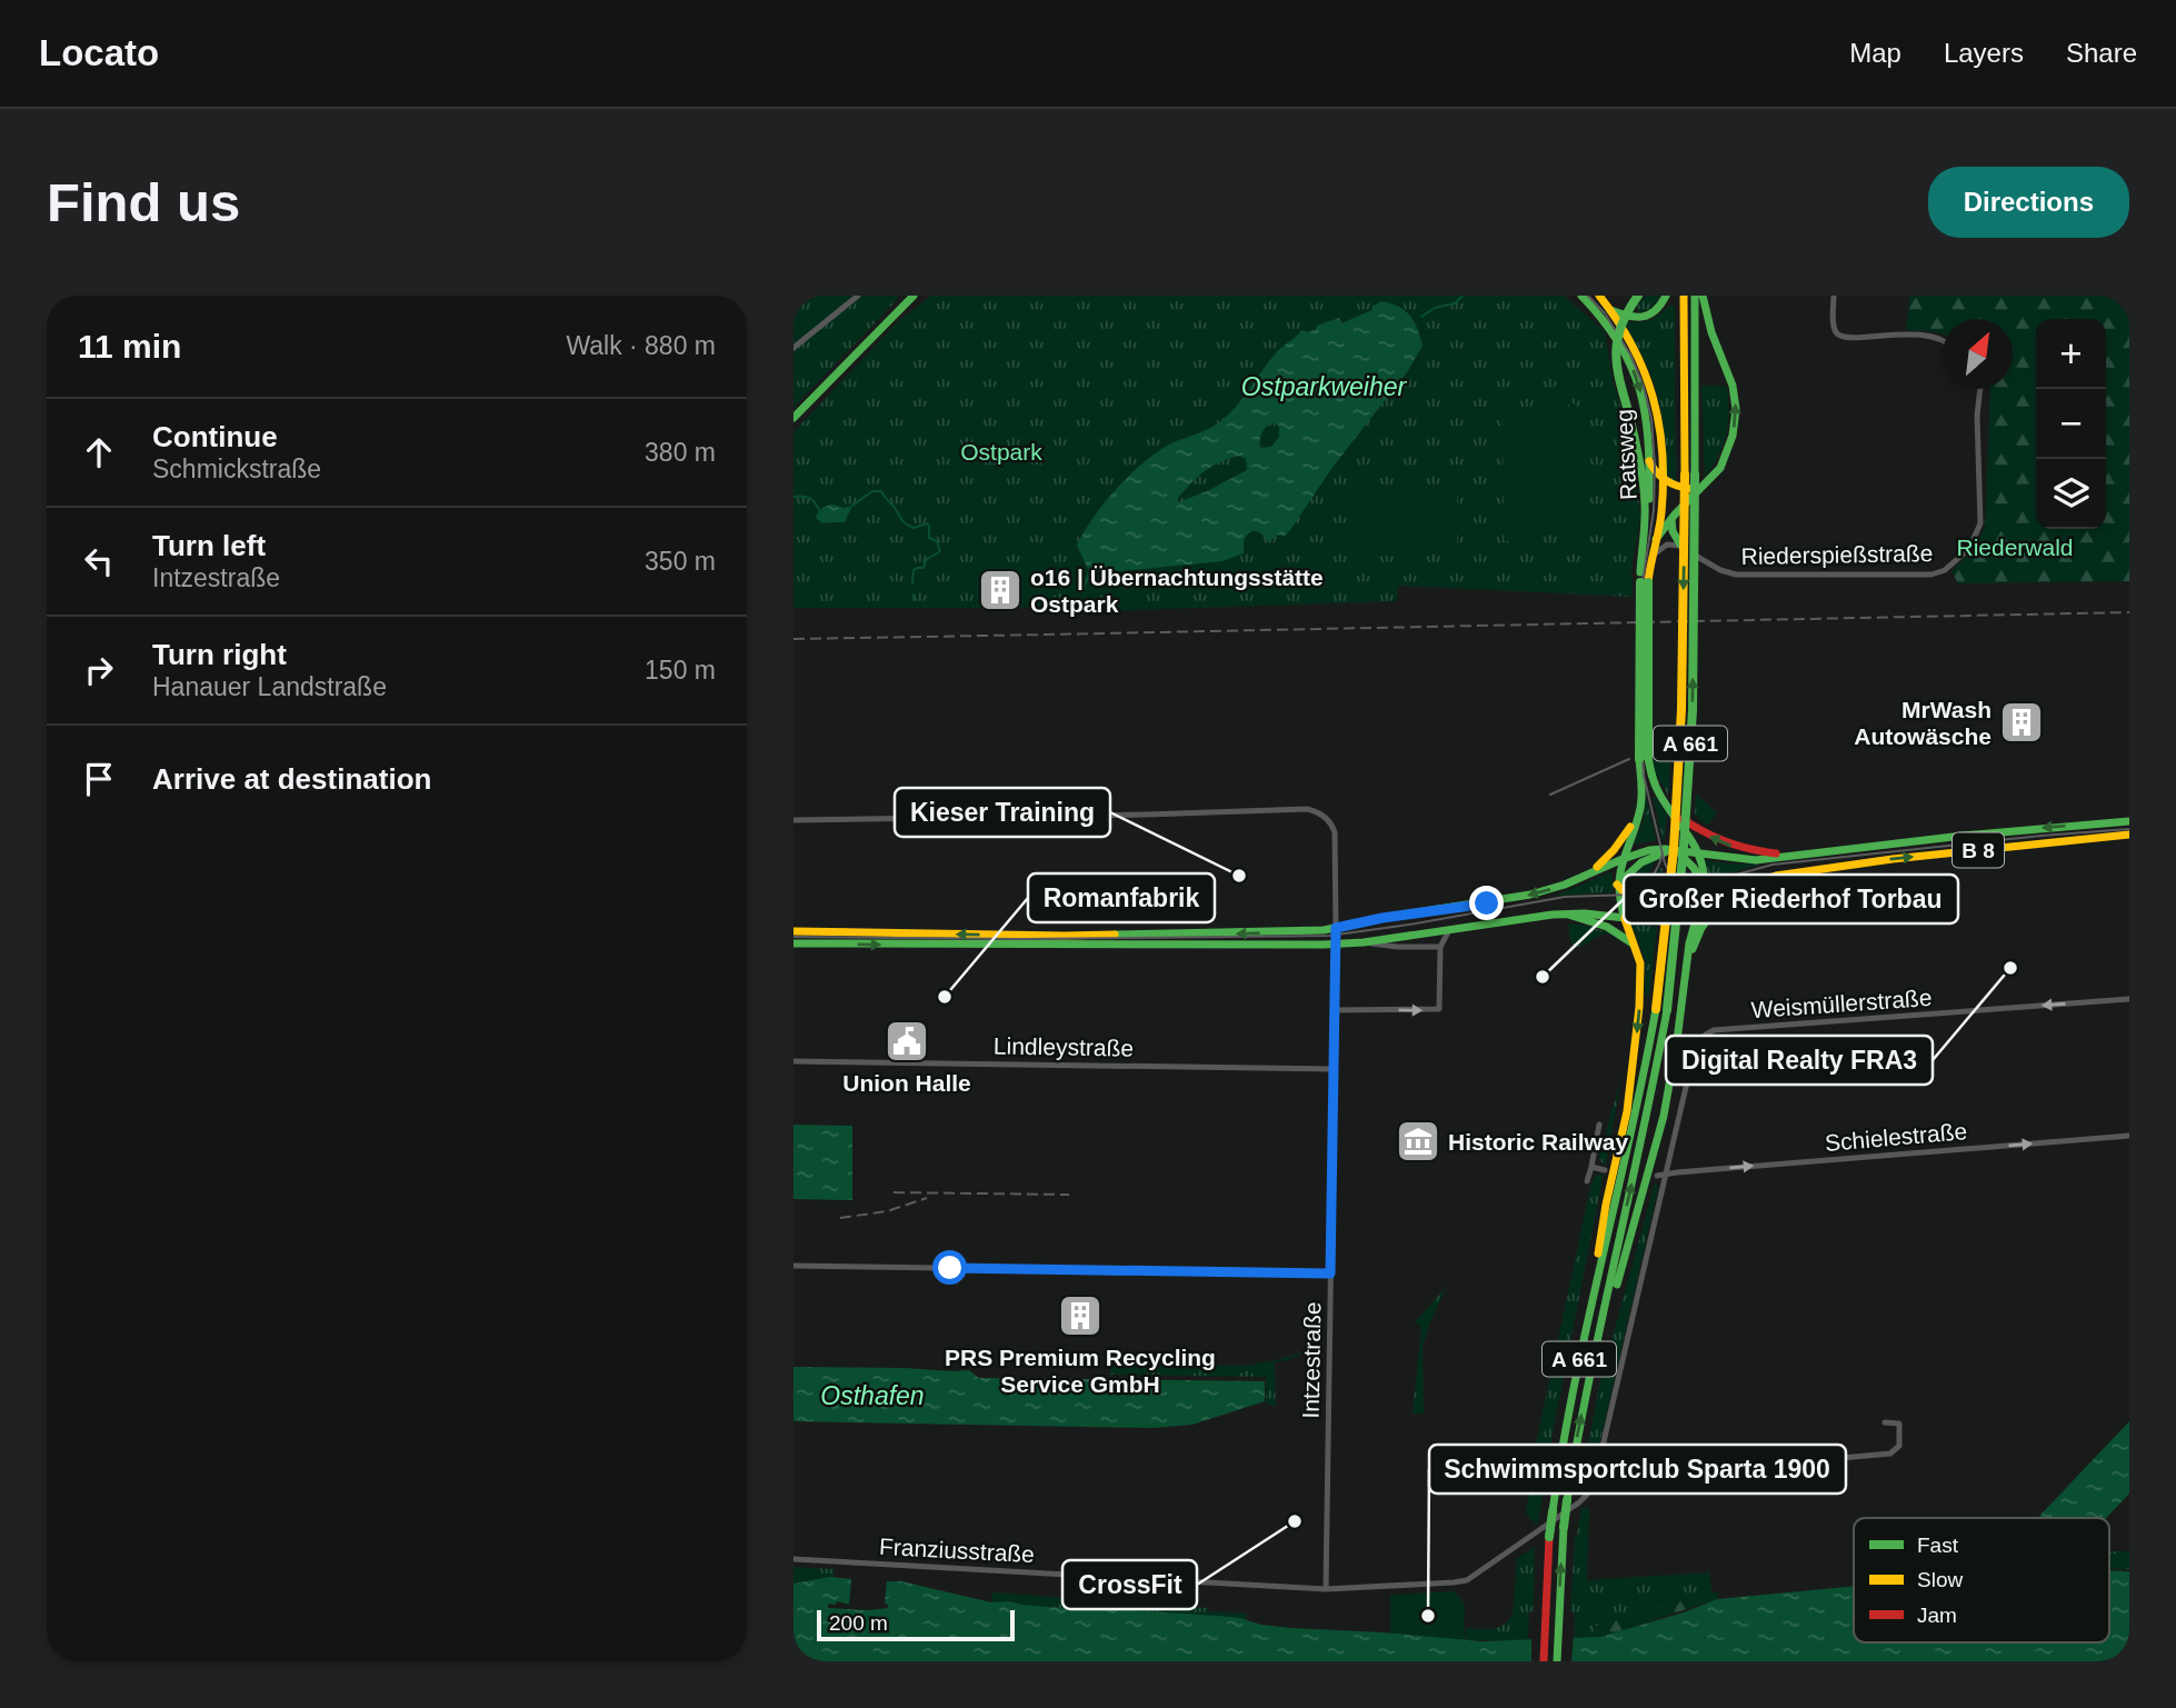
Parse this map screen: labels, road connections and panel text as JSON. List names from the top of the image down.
{
  "streets": {
    "main road": ["Ratsweg", "A 661", "B 8"],
    "street": [
      "Riederspießstraße",
      "Weismüllerstraße",
      "Lindleystraße",
      "Schielestraße",
      "Intzestraße",
      "Franziusstraße"
    ]
  },
  "crossings": [
    ["Weismüllerstraße", "Schielestraße"],
    ["Weismüllerstraße", "Franziusstraße"],
    ["Lindleystraße", "Intzestraße"],
    ["Intzestraße", "Franziusstraße"]
  ],
  "one_way": ["Weismüllerstraße", "Schielestraße"],
  "water": ["Ostparkweiher", "Osthafen"],
  "parks": ["Ostpark", "Riederwald"],
  "places": {
    "building": ["o16 | Übernachtungsstätte Ostpark", "MrWash Autowäsche", "PRS Premium Recycling Service GmbH"],
    "other": [
      "Kieser Training",
      "Digital Realty FRA3",
      "Großer Riederhof Torbau",
      "Romanfabrik",
      "CrossFit",
      "Schwimmsportclub Sparta 1900"
    ],
    "public building": ["Union Halle"],
    "museum": ["Historic Railway"]
  },
  "legend": ["Fast", "Slow", "Jam"],
  "scale_bar": "200 m",
  "north": "top right",
  "page": {
    "header": "Locato",
    "nav": ["Map", "Layers", "Share"],
    "buttons": "Directions",
    "title": "Find us",
    "heading": ["11 min", "Walk · 880 m"],
    "map_buttons": ["+", "−"],
    "list": [
      ["Continue", "Schmickstraße", "380 m"],
      ["Turn left", "Intzestraße", "350 m"],
      ["Turn right", "Hanauer Landstraße", "150 m"],
      "Arrive at destination"
    ],
    "scale": "200 m"
  }
}
